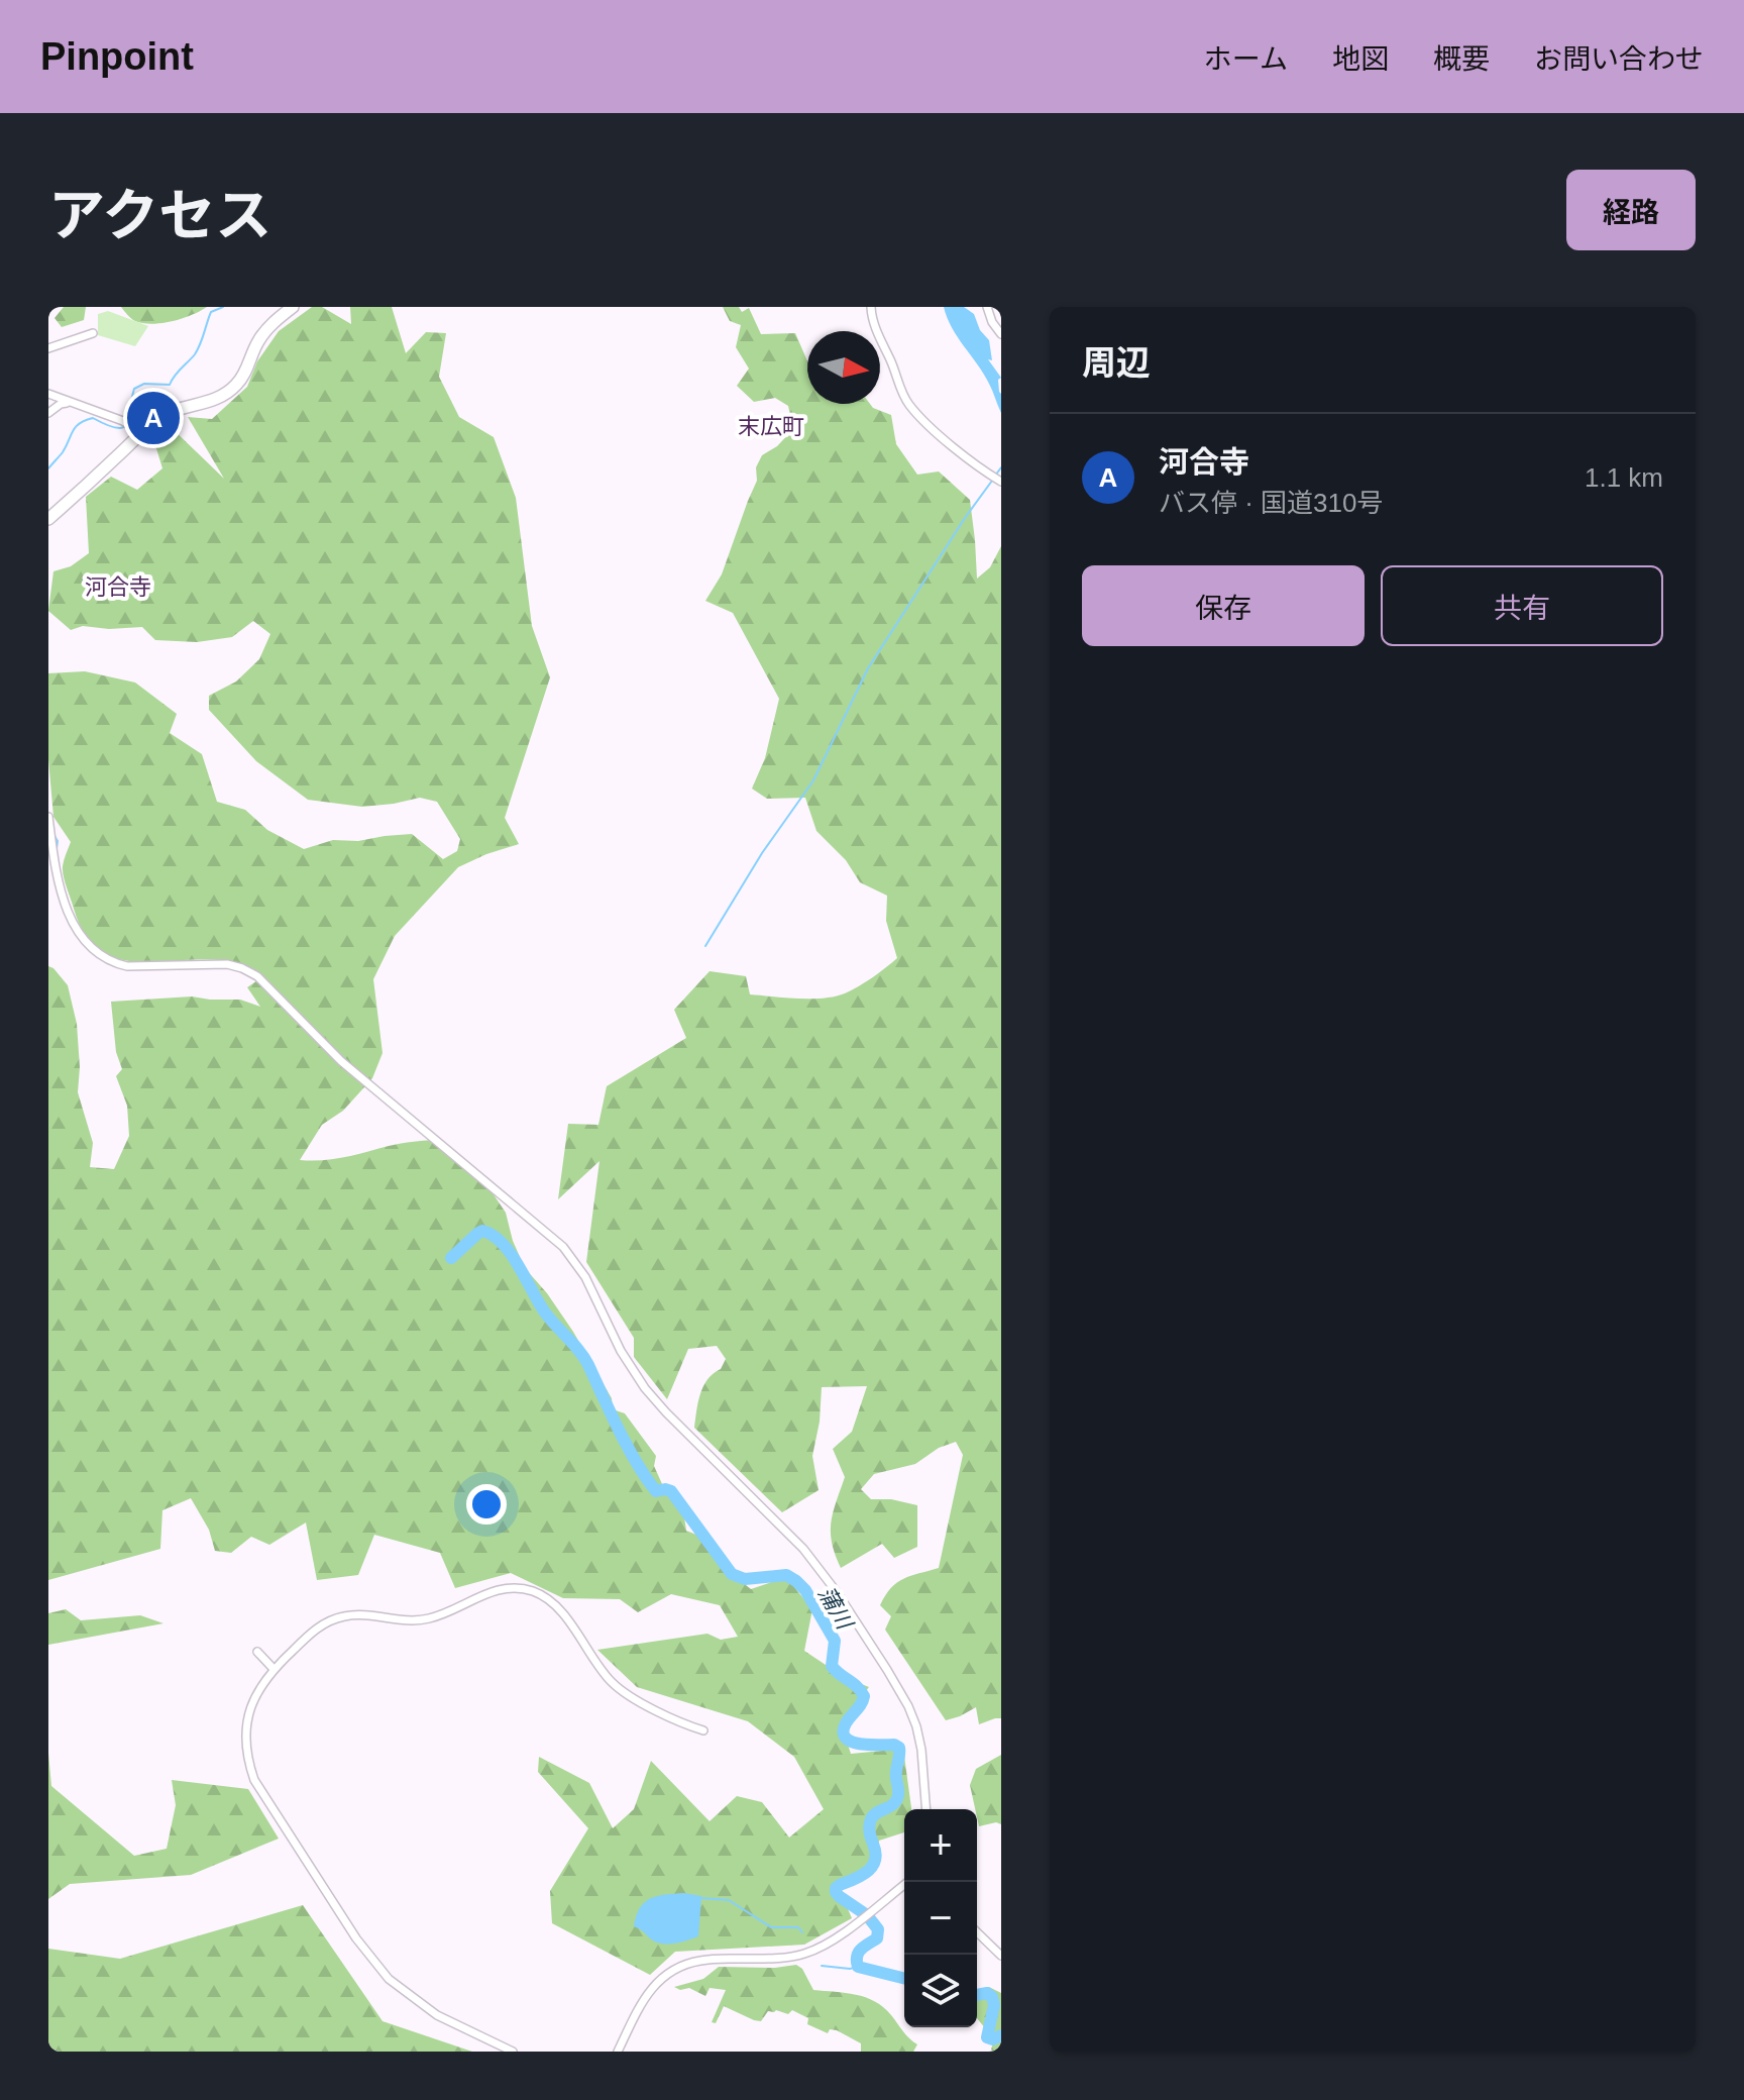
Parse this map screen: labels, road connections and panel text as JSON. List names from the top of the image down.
{
  "districts": ["末広町", "河合寺"],
  "water": ["蒲川"],
  "north": "right",
  "page": {
    "header": "Pinpoint",
    "nav": [
      "ホーム",
      "地図",
      "概要",
      "お問い合わせ"
    ],
    "title": "アクセス",
    "buttons": [
      "経路",
      ["保存", "共有"]
    ],
    "heading": "周辺",
    "pins": "A",
    "list": [
      {
        "mark": "A",
        "name": "河合寺",
        "note": "バス停 · 国道310号",
        "value": "1.1 km"
      }
    ],
    "map_buttons": ["+", "−"]
  }
}
